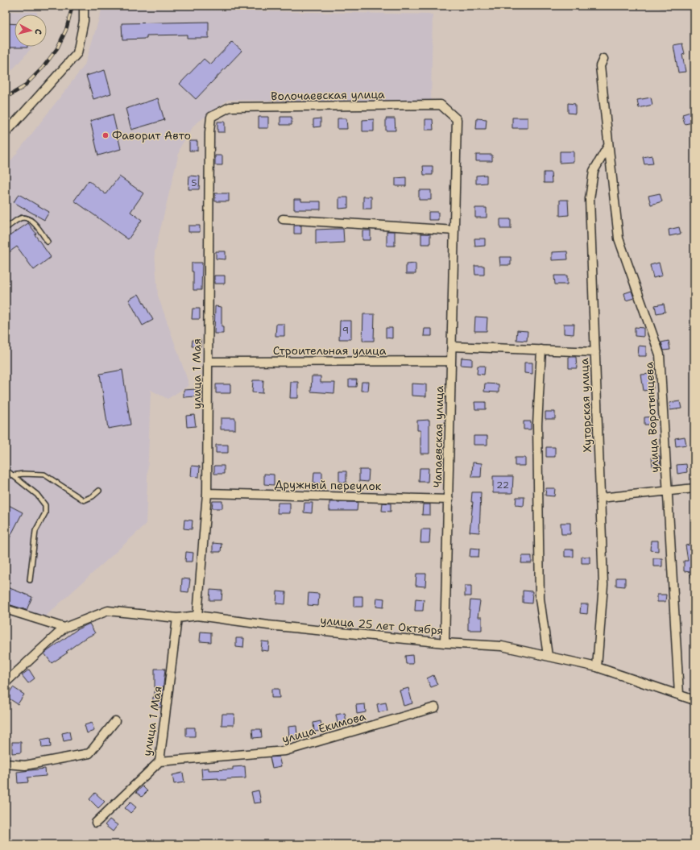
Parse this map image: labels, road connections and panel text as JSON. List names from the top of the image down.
{
  "streets": {
    "street": [
      "Волочаевская улица",
      "Строительная улица",
      "улица 1 Мая",
      "Хуторская улица",
      "улица Воротынцева",
      "Чапаевская улица",
      "Дружный переулок",
      "улица 25 лет Октября",
      "улица Екимова"
    ]
  },
  "crossings": [
    ["Волочаевская улица", "улица 1 Мая"],
    ["Волочаевская улица", "Чапаевская улица"],
    ["Строительная улица", "улица 1 Мая"],
    ["Строительная улица", "Чапаевская улица"],
    ["улица 1 Мая", "Дружный переулок"],
    ["улица 1 Мая", "улица 25 лет Октября"],
    ["улица 1 Мая", "улица Екимова"],
    ["Хуторская улица", "улица Воротынцева"],
    ["Хуторская улица", "улица 25 лет Октября"],
    ["улица Воротынцева", "улица 25 лет Октября"],
    ["Чапаевская улица", "Дружный переулок"],
    ["Чапаевская улица", "улица 25 лет Октября"]
  ],
  "places": ["Фаворит Авто"],
  "house_numbers": ["5", "9", "22"],
  "north": "right"
}
